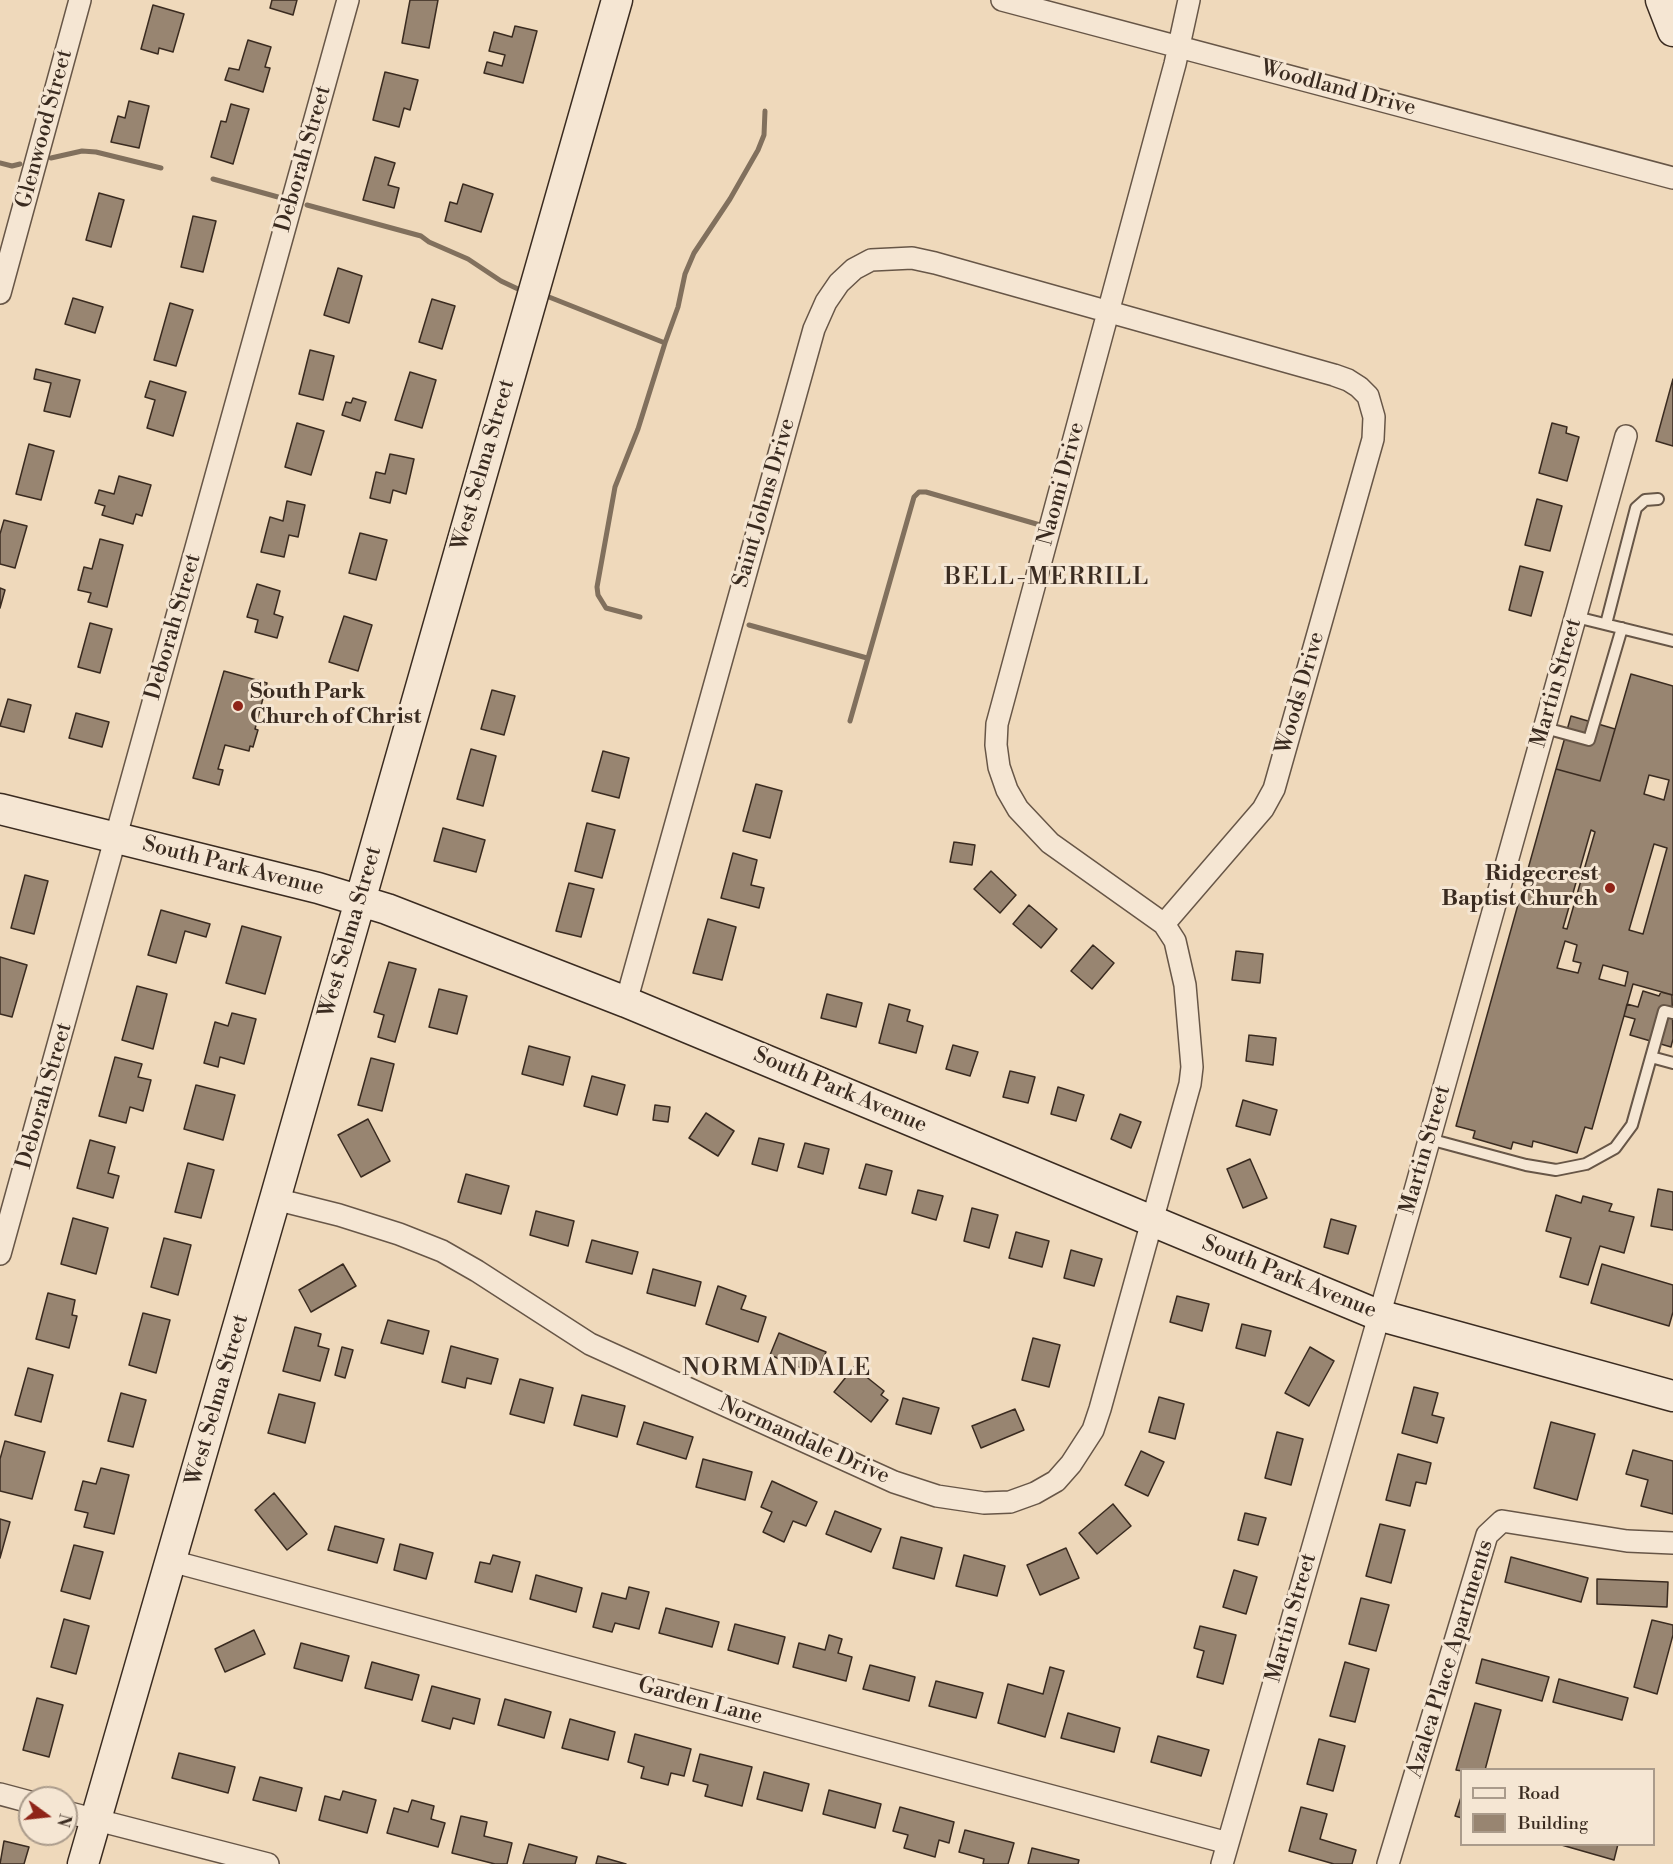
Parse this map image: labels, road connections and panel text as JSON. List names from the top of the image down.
{
  "streets": {
    "street": [
      "Woodland Drive",
      "Glenwood Street",
      "Deborah Street",
      "West Selma Street",
      "Naomi Drive",
      "Saint Johns Drive",
      "Martin Street",
      "Woods Drive",
      "South Park Avenue",
      "Normandale Drive",
      "Azalea Place Apartments",
      "Garden Lane"
    ]
  },
  "crossings": [
    ["Woodland Drive", "Naomi Drive"],
    ["Deborah Street", "South Park Avenue"],
    ["West Selma Street", "South Park Avenue"],
    ["West Selma Street", "Normandale Drive"],
    ["West Selma Street", "Garden Lane"],
    ["Naomi Drive", "Saint Johns Drive"],
    ["Naomi Drive", "Woods Drive"],
    ["Saint Johns Drive", "Woods Drive"],
    ["Saint Johns Drive", "South Park Avenue"],
    ["Martin Street", "South Park Avenue"],
    ["Martin Street", "Garden Lane"],
    ["South Park Avenue", "Normandale Drive"]
  ],
  "districts": ["BELL-MERRILL", "NORMANDALE"],
  "places": ["South Park Church of Christ", "Ridgecrest Baptist Church"],
  "legend": ["Road", "Building"],
  "north": "right"
}
